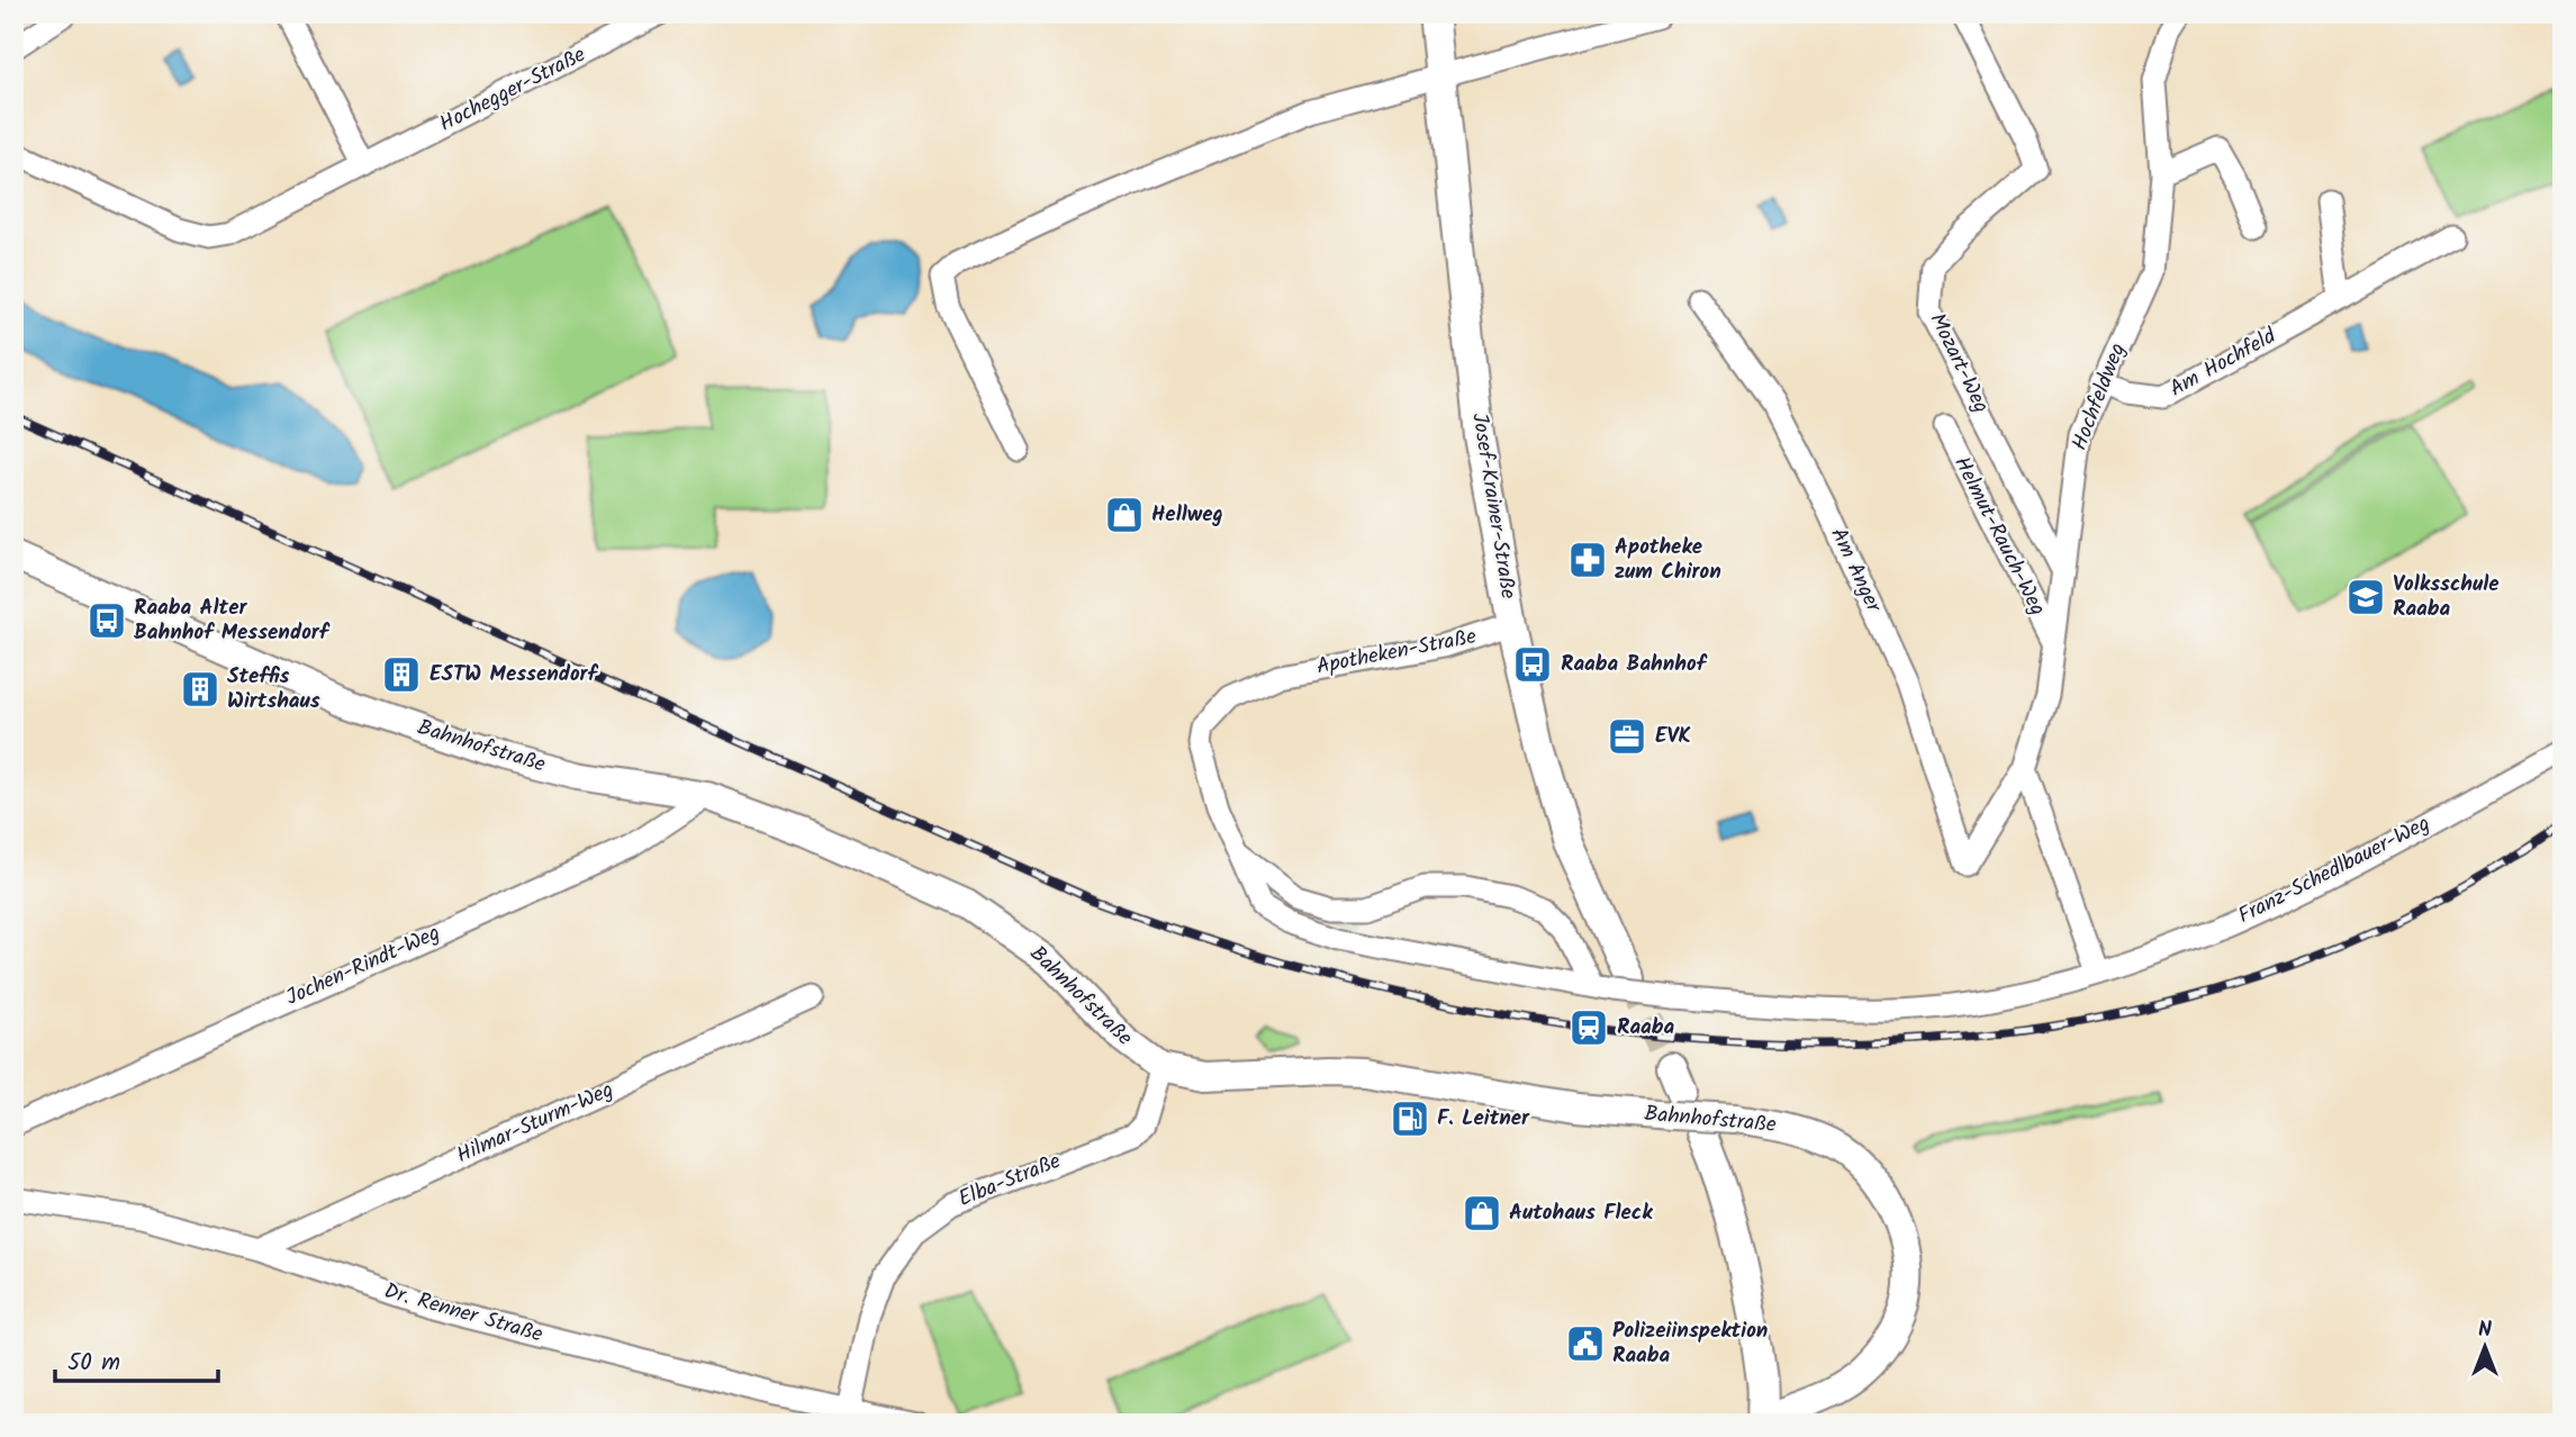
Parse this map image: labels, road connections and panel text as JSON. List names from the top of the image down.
{
  "streets": {
    "main road": ["Josef-Krainer-Straße"],
    "street": [
      "Hochegger-Straße",
      "Mozart-Weg",
      "Am Hochfeld",
      "Hochfeldweg",
      "Helmut-Rauch-Weg",
      "Am Anger",
      "Apotheken-Straße",
      "Bahnhofstraße",
      "Franz-Schedlbauer-Weg",
      "Jochen-Rindt-Weg",
      "Hilmar-Sturm-Weg",
      "Elba-Straße",
      "Dr. Renner Straße"
    ]
  },
  "crossings": [
    ["Mozart-Weg", "Hochfeldweg"],
    ["Am Hochfeld", "Hochfeldweg"],
    ["Hochfeldweg", "Helmut-Rauch-Weg"],
    ["Hochfeldweg", "Am Anger"],
    ["Josef-Krainer-Straße", "Apotheken-Straße"],
    ["Josef-Krainer-Straße", "Franz-Schedlbauer-Weg"],
    ["Apotheken-Straße", "Franz-Schedlbauer-Weg"],
    ["Bahnhofstraße", "Jochen-Rindt-Weg"],
    ["Bahnhofstraße", "Elba-Straße"],
    ["Hilmar-Sturm-Weg", "Dr. Renner Straße"],
    ["Elba-Straße", "Dr. Renner Straße"]
  ],
  "places": {
    "shop": ["Hellweg", "Autohaus Fleck"],
    "pharmacy": ["Apotheke zum Chiron"],
    "school or university": ["Volksschule Raaba"],
    "bus stop": ["Raaba Alter Bahnhof Messendorf", "Raaba Bahnhof"],
    "building": ["ESTW Messendorf", "Steffis Wirtshaus"],
    "office": ["EVK"],
    "station": ["Raaba"],
    "fuel station": ["F. Leitner"],
    "public building": ["Polizeiinspektion Raaba"]
  },
  "scale_bar": "50 m",
  "north": "top"
}
